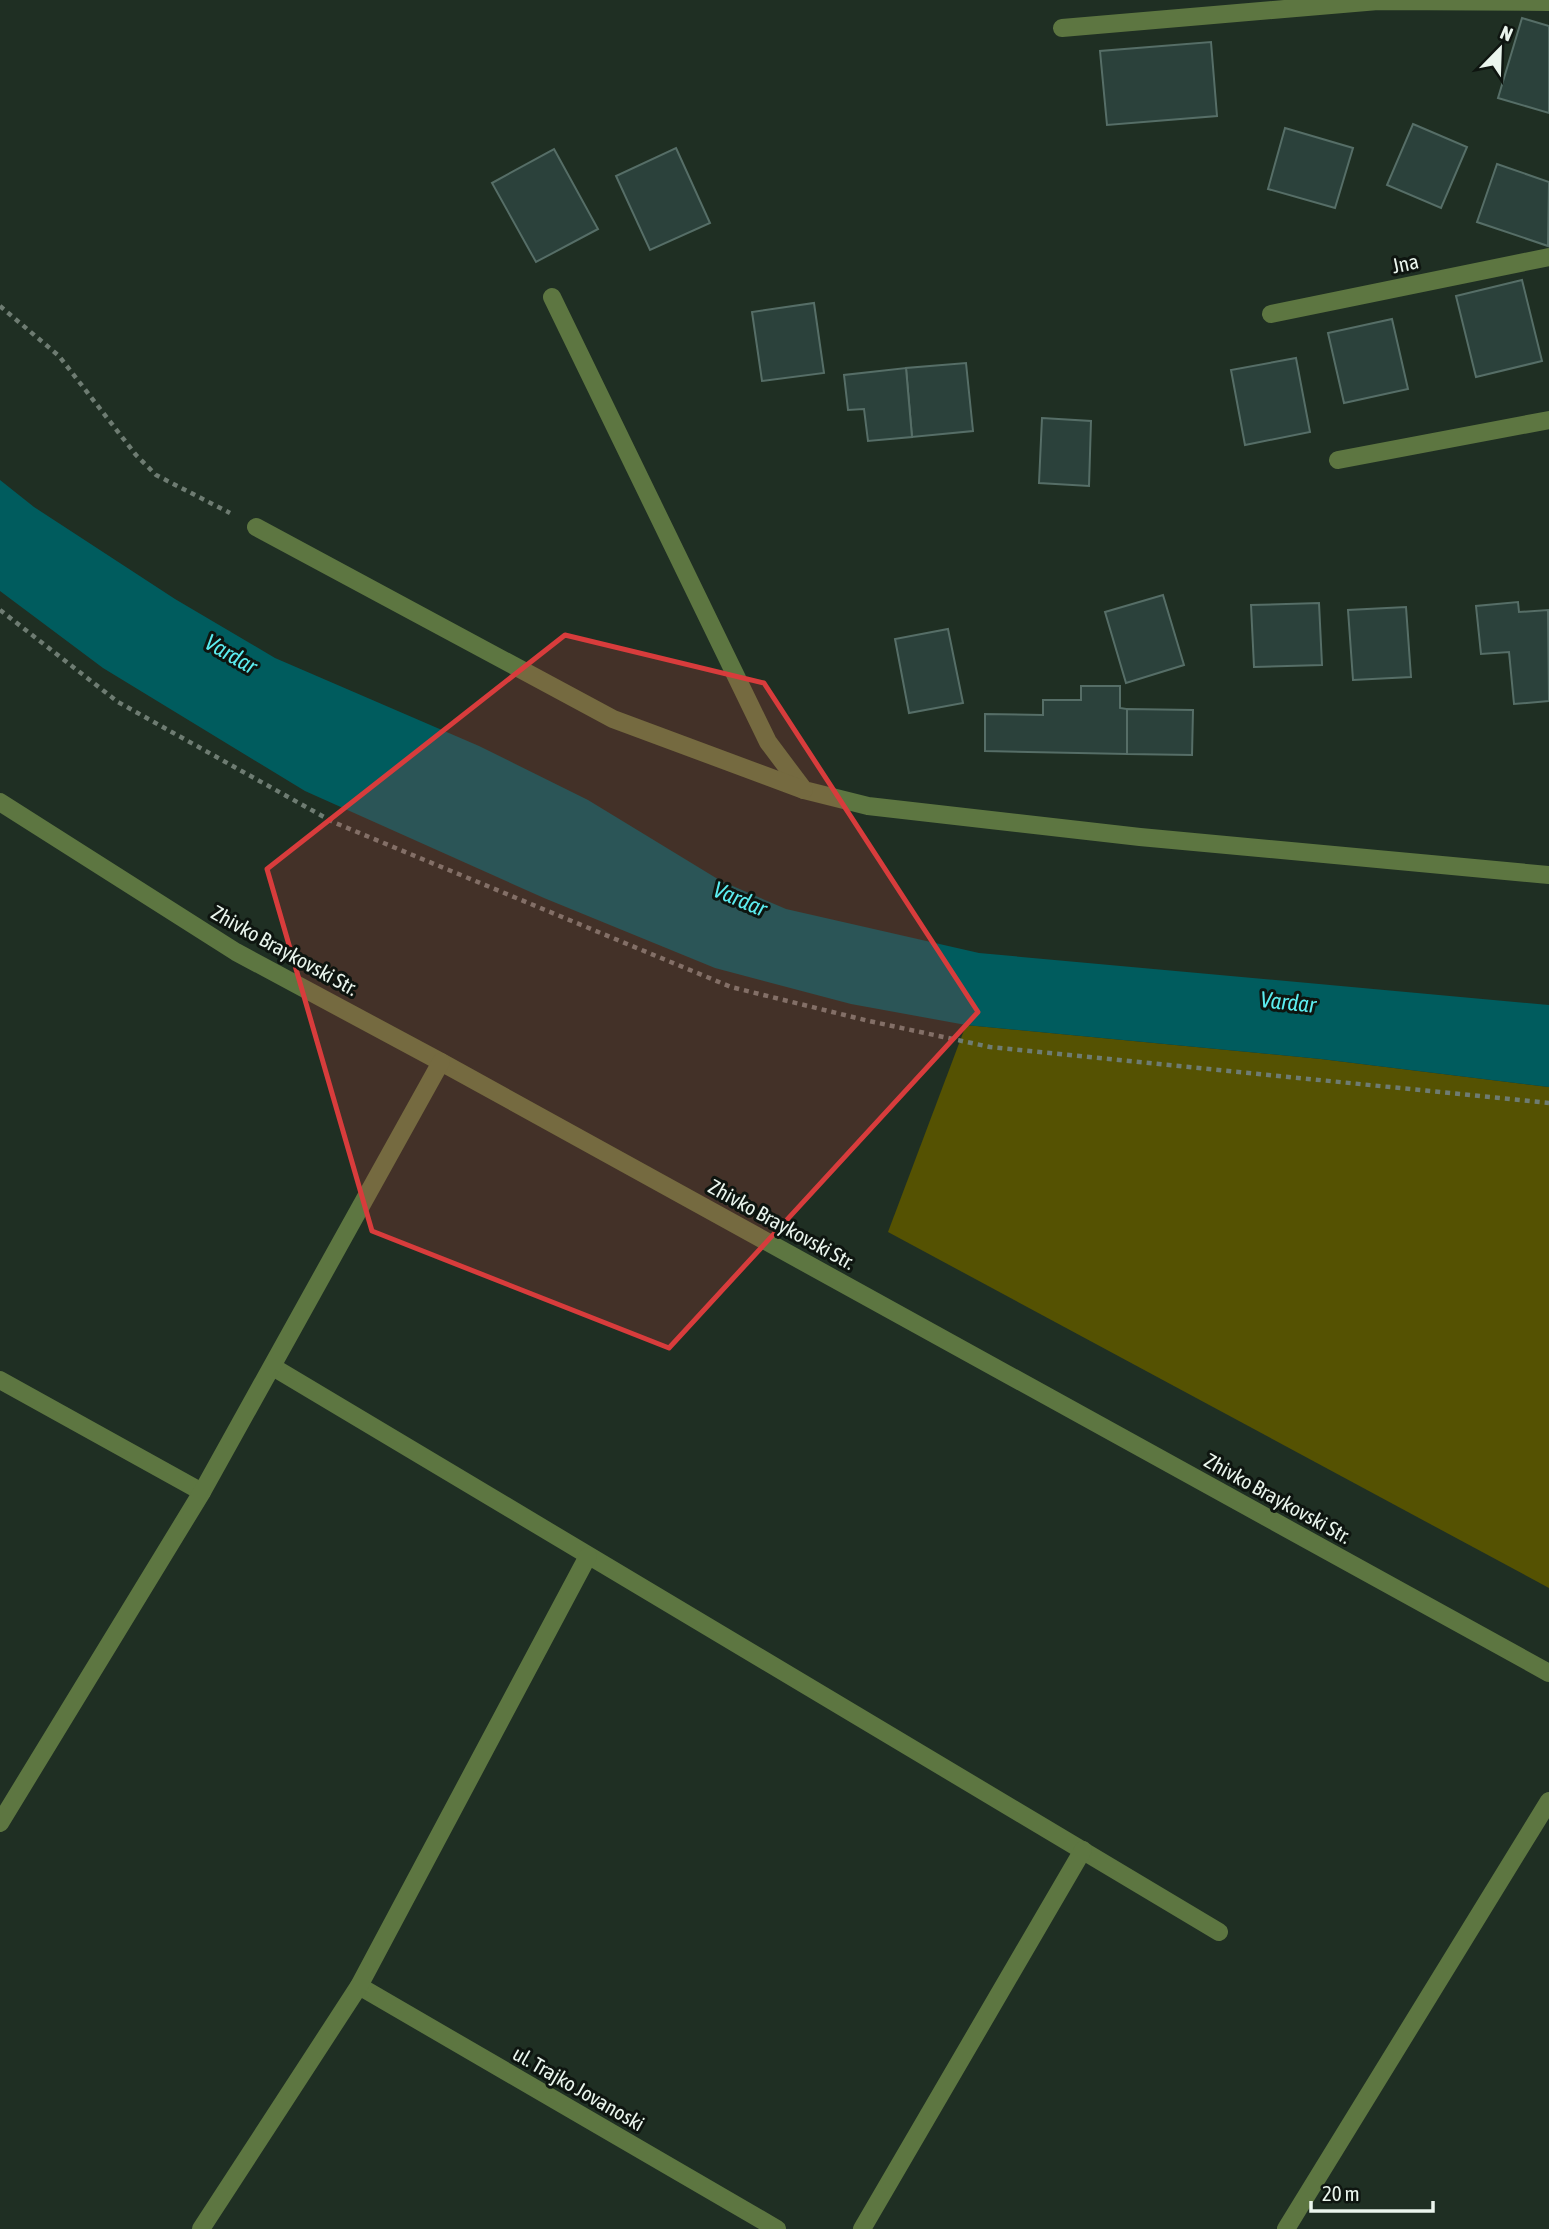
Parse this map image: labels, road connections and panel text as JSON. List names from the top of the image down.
{
  "streets": {
    "street": ["Jna", "Zhivko Braykovski Str.", "ul. Trajko Jovanoski"]
  },
  "water": ["Vardar"],
  "scale_bar": "20 m",
  "north": "top right"
}
